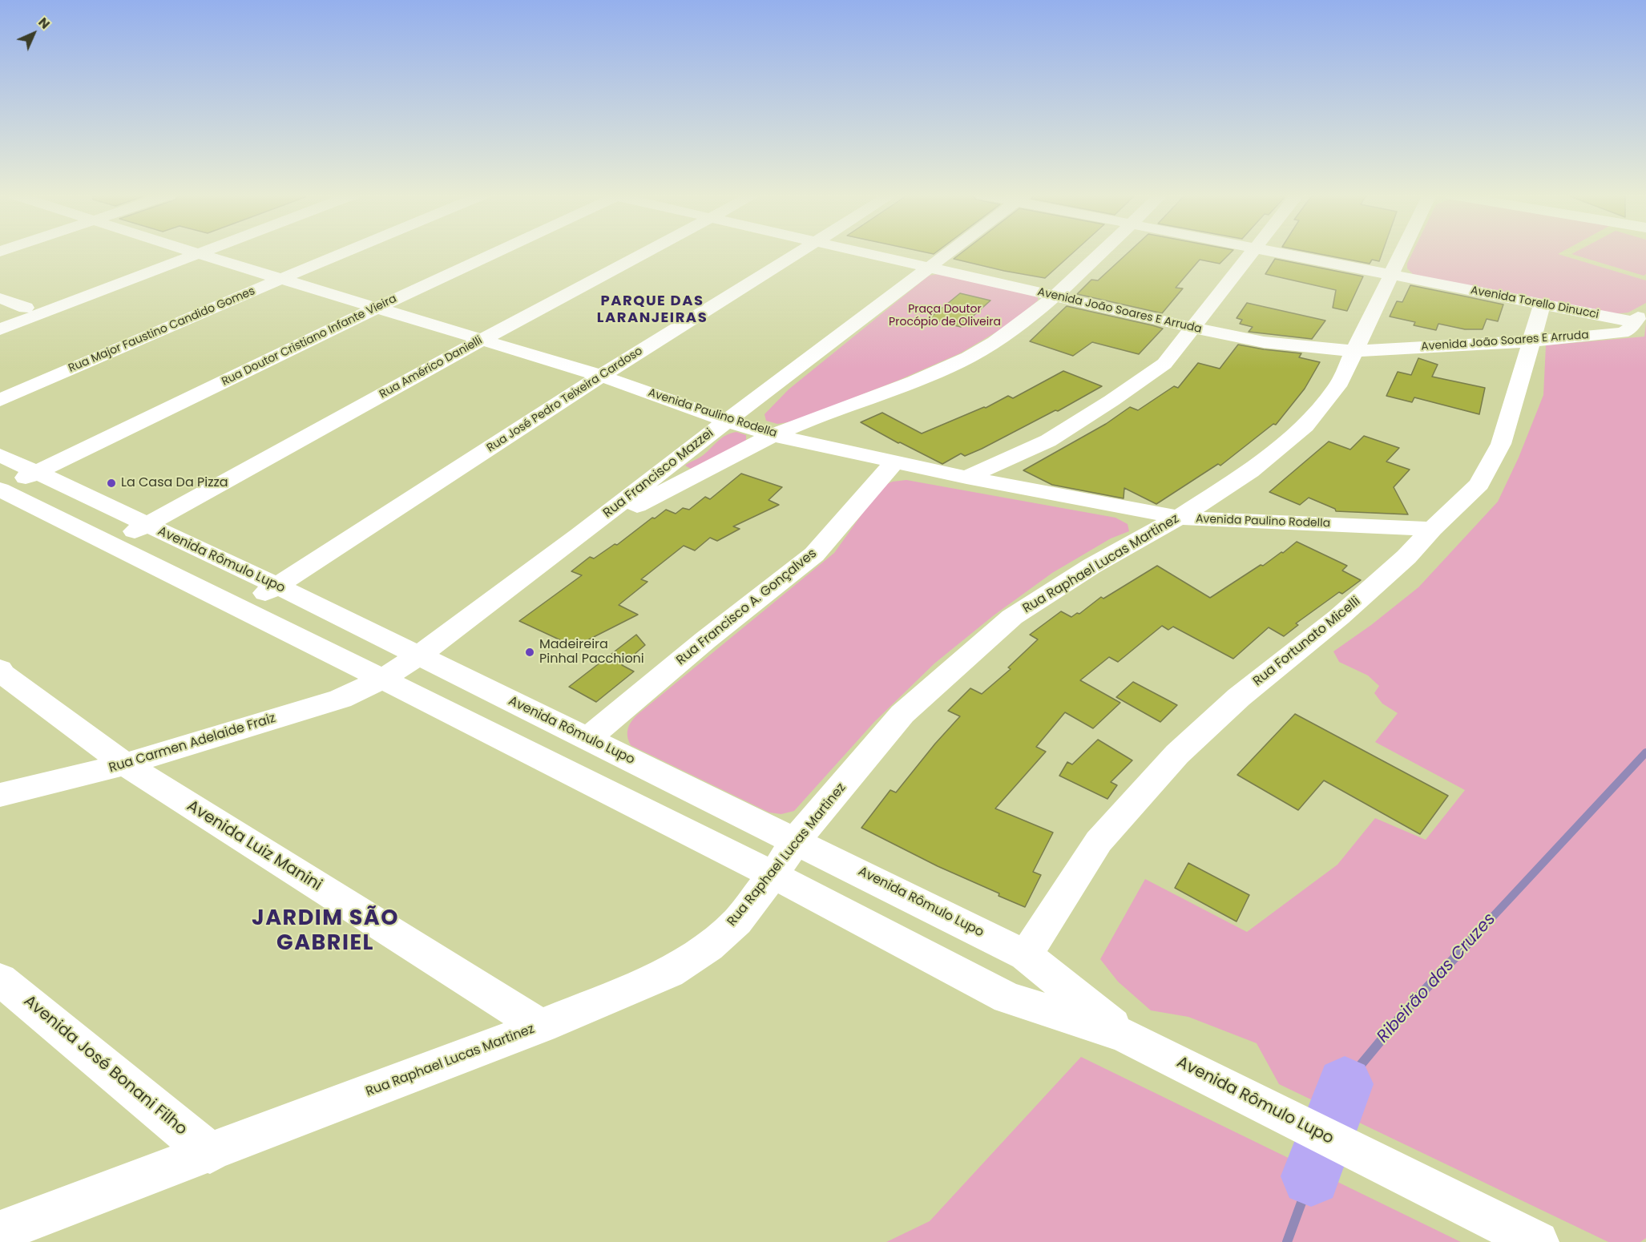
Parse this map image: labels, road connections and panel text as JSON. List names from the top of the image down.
{
  "streets": {
    "street": [
      "Avenida Torello Dinucci",
      "Avenida João Soares E Arruda",
      "Rua Major Faustino Candido Gomes",
      "Rua Doutor Cristiano Infante Vieira",
      "Rua Américo Danielli",
      "Rua José Pedro Teixeira Cardoso",
      "Avenida Paulino Rodella",
      "Rua Francisco Mazzei",
      "Avenida Rômulo Lupo",
      "Rua Raphael Lucas Martinez",
      "Rua Francisco A. Gonçalves",
      "Rua Fortunato Micelli",
      "Rua Carmen Adelaide Fraiz",
      "Avenida Luiz Manini",
      "Avenida José Bonani Filho"
    ]
  },
  "crossings": [
    ["Avenida Torello Dinucci", "Avenida João Soares E Arruda"],
    ["Avenida Torello Dinucci", "Rua Raphael Lucas Martinez"],
    ["Avenida Torello Dinucci", "Rua Fortunato Micelli"],
    ["Avenida João Soares E Arruda", "Rua Francisco Mazzei"],
    ["Avenida João Soares E Arruda", "Rua Raphael Lucas Martinez"],
    ["Avenida João Soares E Arruda", "Rua Fortunato Micelli"],
    ["Rua Major Faustino Candido Gomes", "Avenida Paulino Rodella"],
    ["Rua Doutor Cristiano Infante Vieira", "Avenida Paulino Rodella"],
    ["Rua Doutor Cristiano Infante Vieira", "Avenida Rômulo Lupo"],
    ["Rua Américo Danielli", "Avenida Paulino Rodella"],
    ["Rua Américo Danielli", "Avenida Rômulo Lupo"],
    ["Rua José Pedro Teixeira Cardoso", "Avenida Paulino Rodella"],
    ["Rua José Pedro Teixeira Cardoso", "Avenida Rômulo Lupo"],
    ["Avenida Paulino Rodella", "Rua Francisco Mazzei"],
    ["Avenida Paulino Rodella", "Rua Raphael Lucas Martinez"],
    ["Avenida Paulino Rodella", "Rua Francisco A. Gonçalves"],
    ["Avenida Paulino Rodella", "Rua Fortunato Micelli"],
    ["Rua Francisco Mazzei", "Avenida Rômulo Lupo"],
    ["Rua Francisco Mazzei", "Rua Carmen Adelaide Fraiz"],
    ["Avenida Rômulo Lupo", "Rua Raphael Lucas Martinez"],
    ["Avenida Rômulo Lupo", "Rua Francisco A. Gonçalves"],
    ["Avenida Rômulo Lupo", "Rua Fortunato Micelli"],
    ["Avenida Rômulo Lupo", "Rua Carmen Adelaide Fraiz"],
    ["Rua Raphael Lucas Martinez", "Avenida Luiz Manini"],
    ["Rua Raphael Lucas Martinez", "Avenida José Bonani Filho"],
    ["Rua Carmen Adelaide Fraiz", "Avenida Luiz Manini"]
  ],
  "districts": ["PARQUE DAS LARANJEIRAS", "JARDIM SÃO GABRIEL"],
  "water": ["Ribeirão das Cruzes"],
  "parks": ["Praça Doutor Procópio de Oliveira"],
  "places": ["La Casa Da Pizza", "Madeireira Pinhal Pacchioni"],
  "north": "top right"
}
